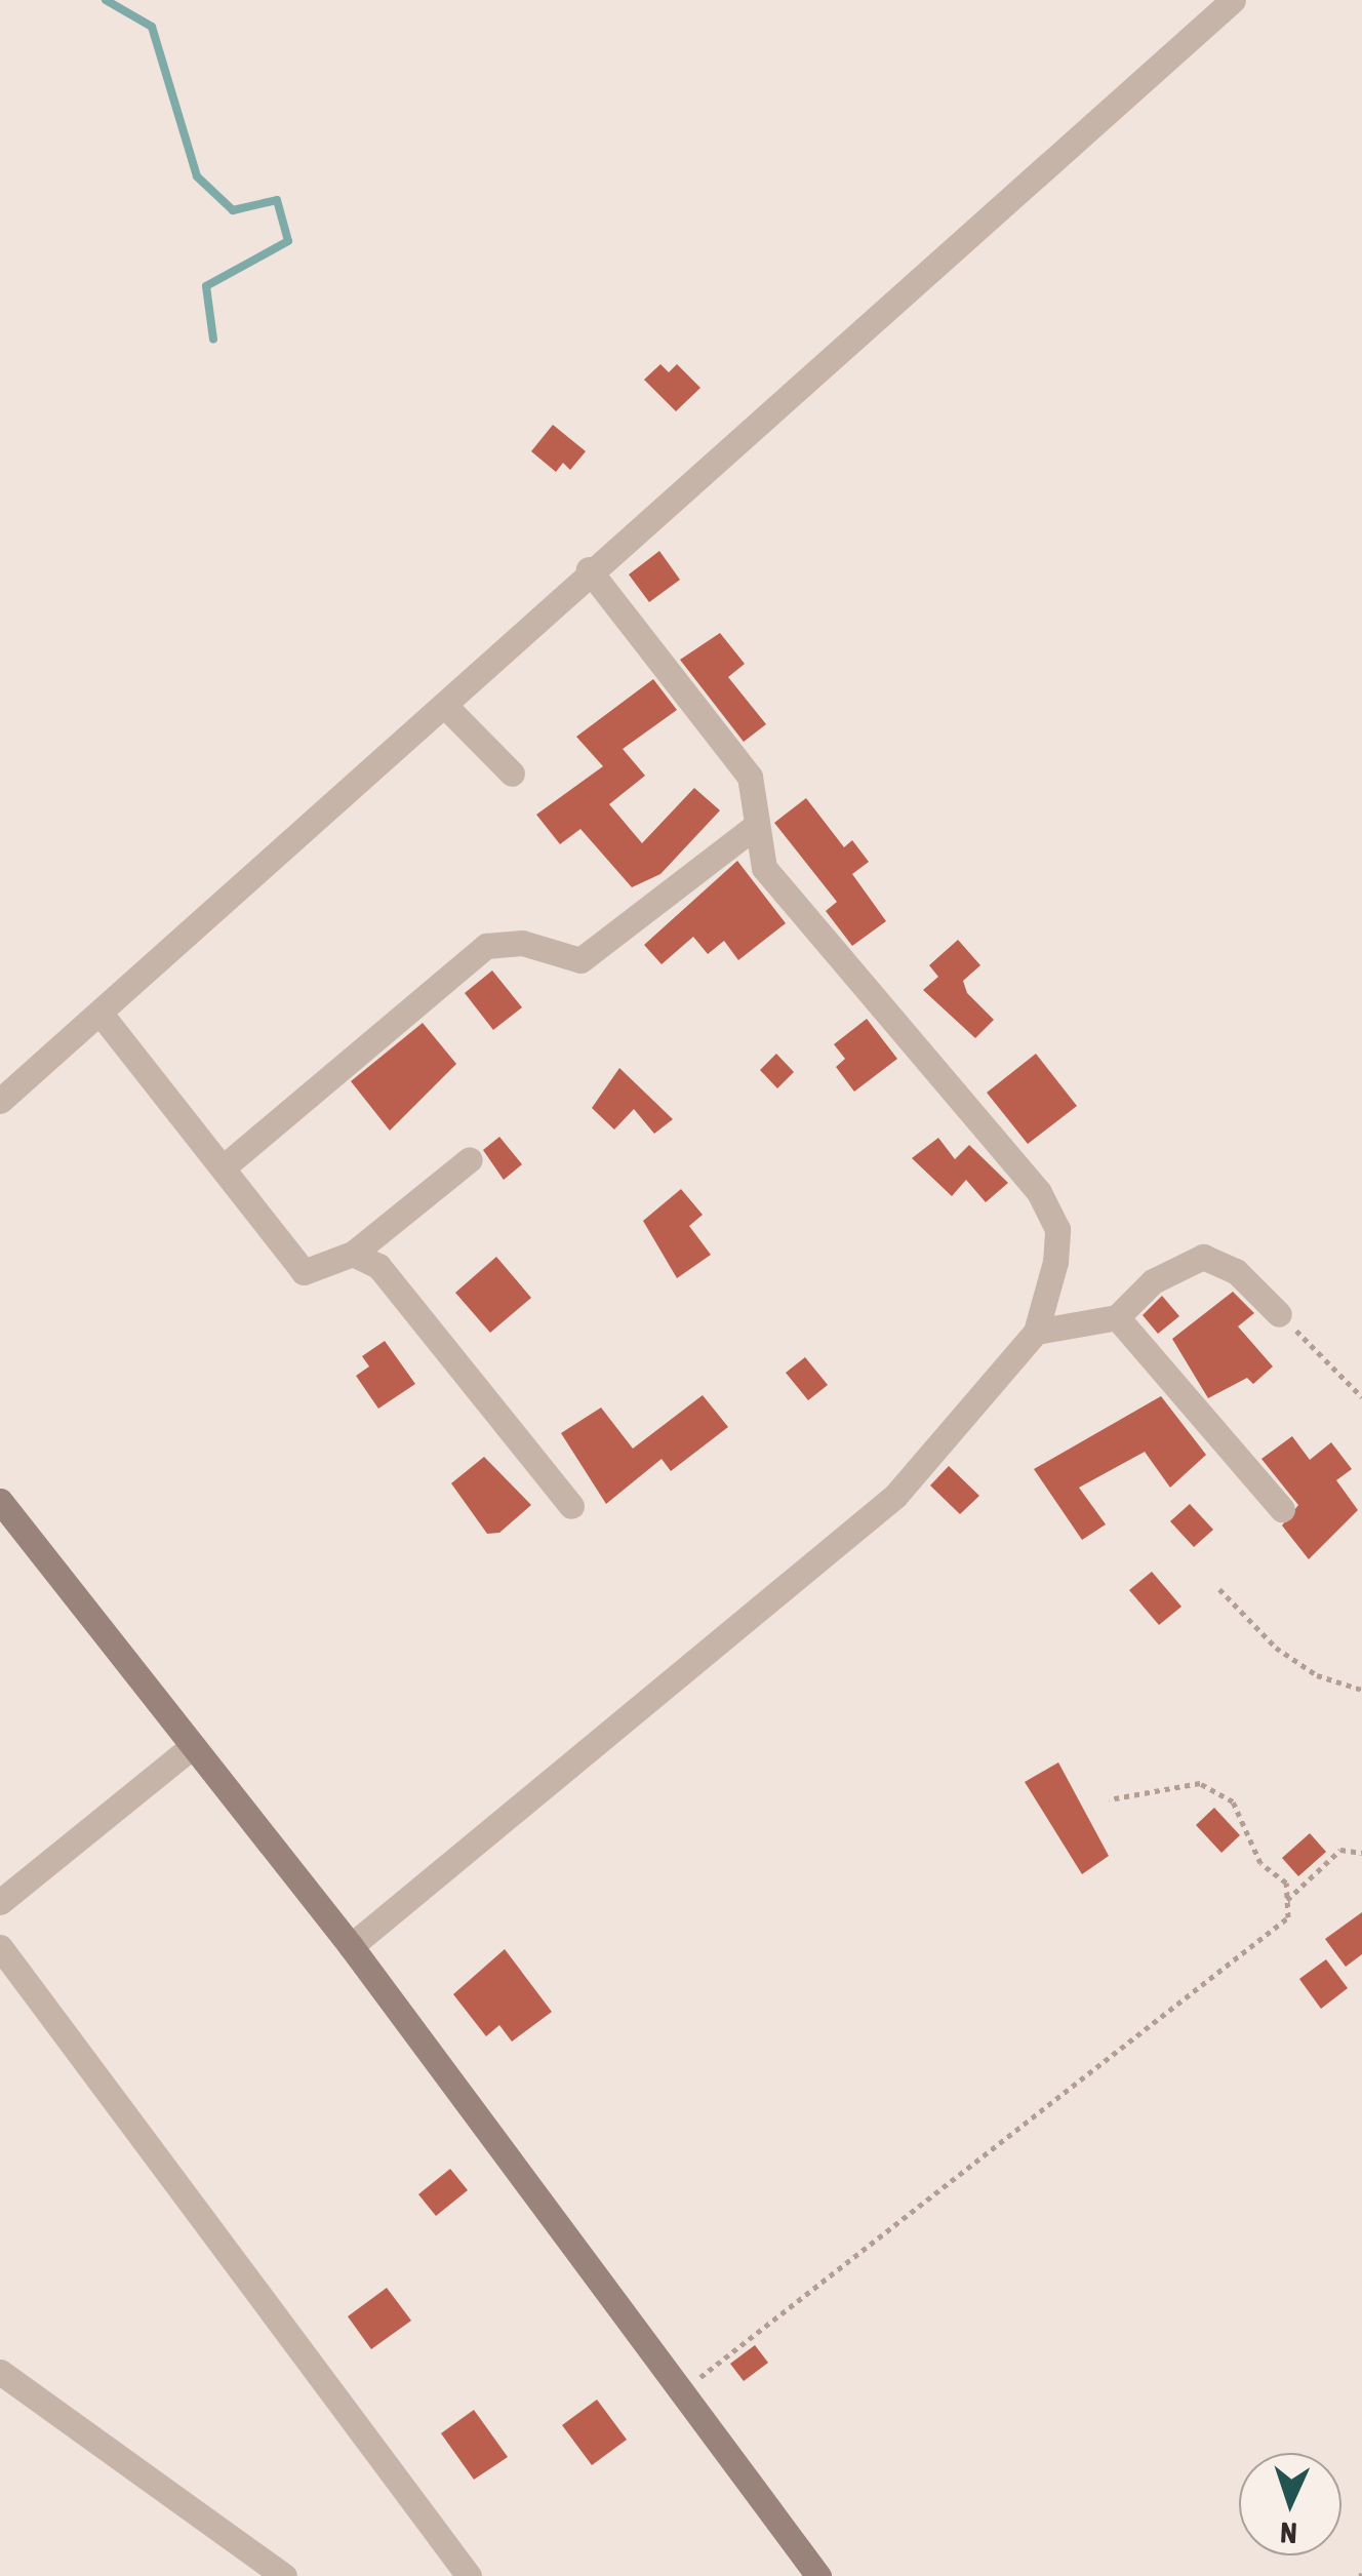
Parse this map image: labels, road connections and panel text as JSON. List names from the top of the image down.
{
  "north": "bottom"
}
